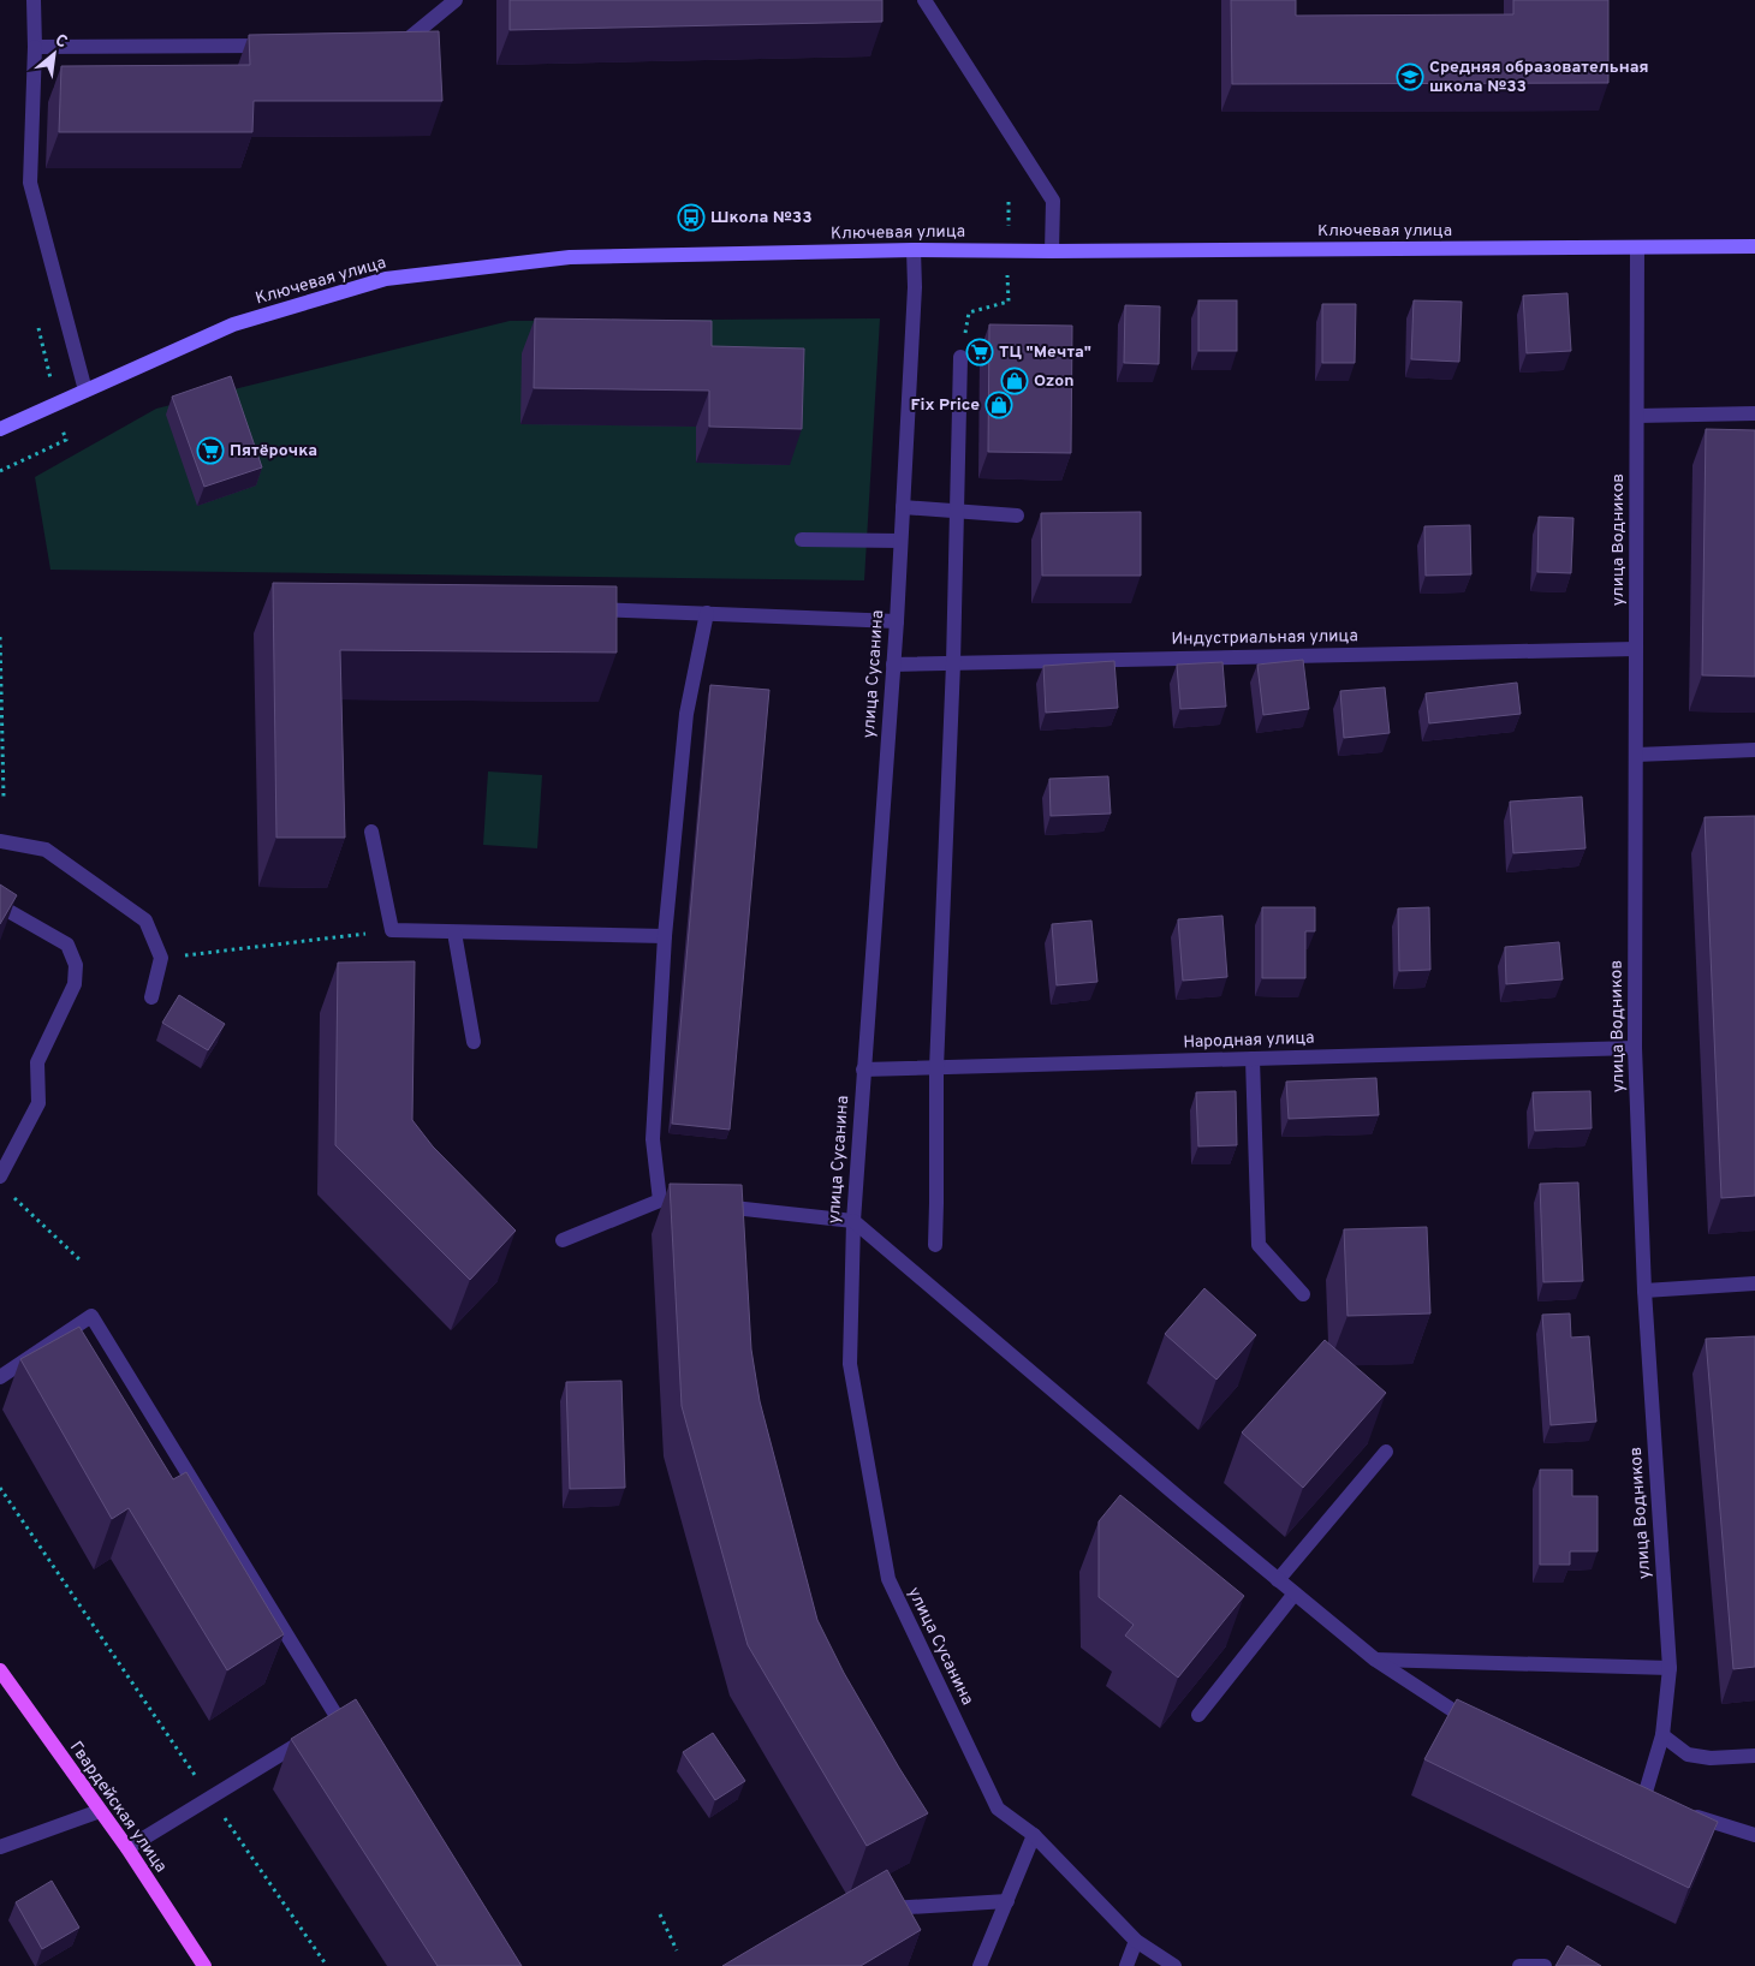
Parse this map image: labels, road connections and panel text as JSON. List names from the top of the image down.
{
  "streets": {
    "main road": ["Ключевая улица", "Гвардейская улица"],
    "street": [
      "улица Водников",
      "Индустриальная улица",
      "улица Сусанина",
      "Народная улица"
    ]
  },
  "crossings": [
    ["Ключевая улица", "улица Водников"],
    ["Ключевая улица", "улица Сусанина"],
    ["улица Водников", "Индустриальная улица"],
    ["улица Водников", "Народная улица"],
    ["Индустриальная улица", "улица Сусанина"],
    ["улица Сусанина", "Народная улица"]
  ],
  "places": {
    "school or university": ["Средняя образовательная школа №33"],
    "bus stop": ["Школа №33"],
    "supermarket": ["ТЦ \"Мечта\"", "Пятёрочка"],
    "shop": ["Ozon", "Fix Price"]
  },
  "north": "top right"
}
